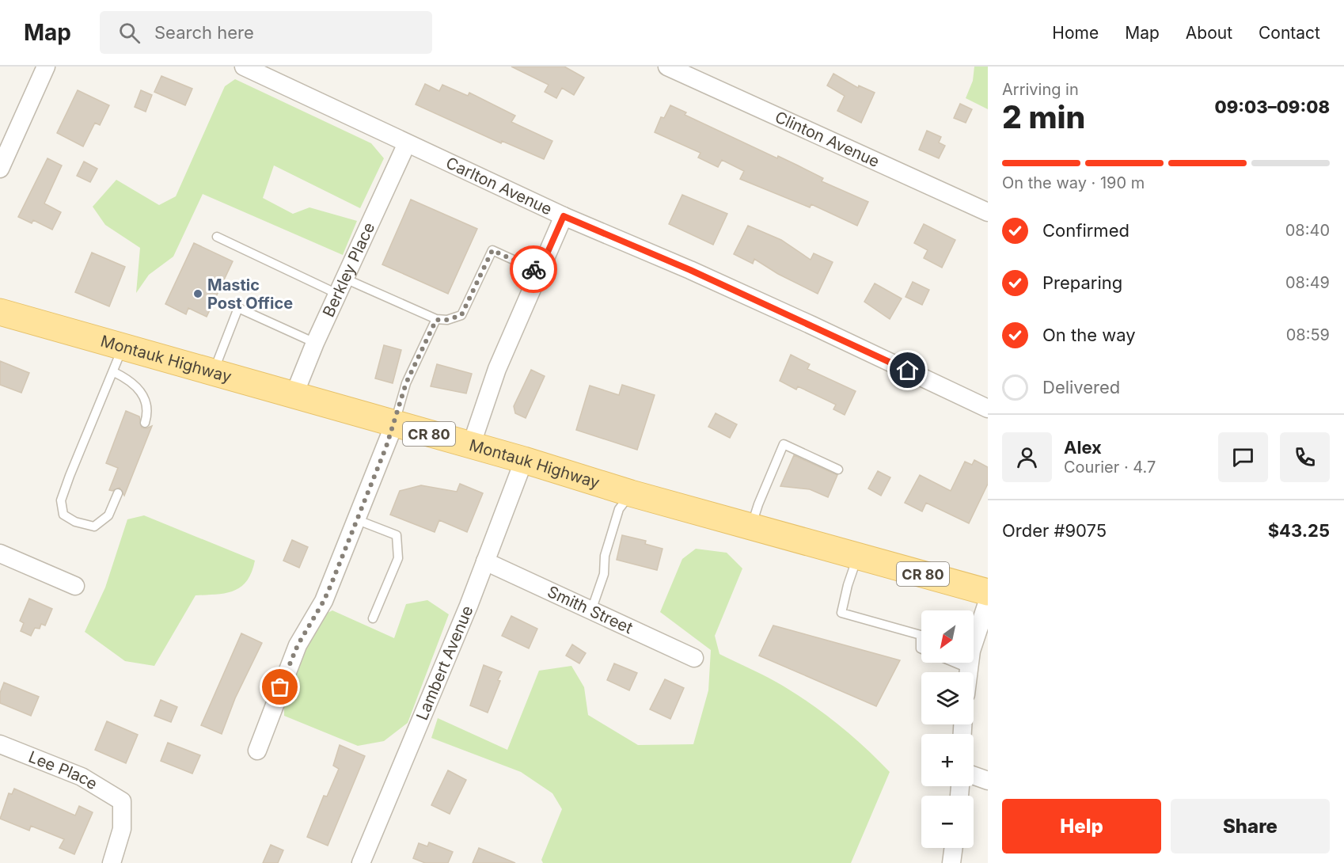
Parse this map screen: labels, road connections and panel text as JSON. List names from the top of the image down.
{
  "streets": {
    "main road": ["Montauk Highway", "CR 80"],
    "street": [
      "Clinton Avenue",
      "Carlton Avenue",
      "Berkley Place",
      "Smith Street",
      "Lambert Avenue",
      "Lee Place"
    ]
  },
  "crossings": [
    ["Carlton Avenue", "Berkley Place"],
    ["Berkley Place", "Montauk Highway"],
    ["Montauk Highway", "Lambert Avenue"],
    ["Smith Street", "Lambert Avenue"]
  ],
  "places": ["Mastic Post Office"],
  "north": "bottom left",
  "page": {
    "header": "Map",
    "search": "Search here",
    "nav": [
      "Home",
      "Map",
      "About",
      "Contact"
    ],
    "heading": ["2 min", "Arriving in", "09:03–09:08"],
    "panel": [
      "Alex",
      "Courier · 4.7",
      "Order #9075",
      "$43.25"
    ],
    "bar": "On the way · 190 m",
    "list": [
      ["Confirmed", "08:40"],
      ["Preparing", "08:49"],
      ["On the way", "08:59"],
      "Delivered"
    ],
    "map_buttons": ["+", "−"],
    "buttons": ["Help", "Share"]
  }
}
